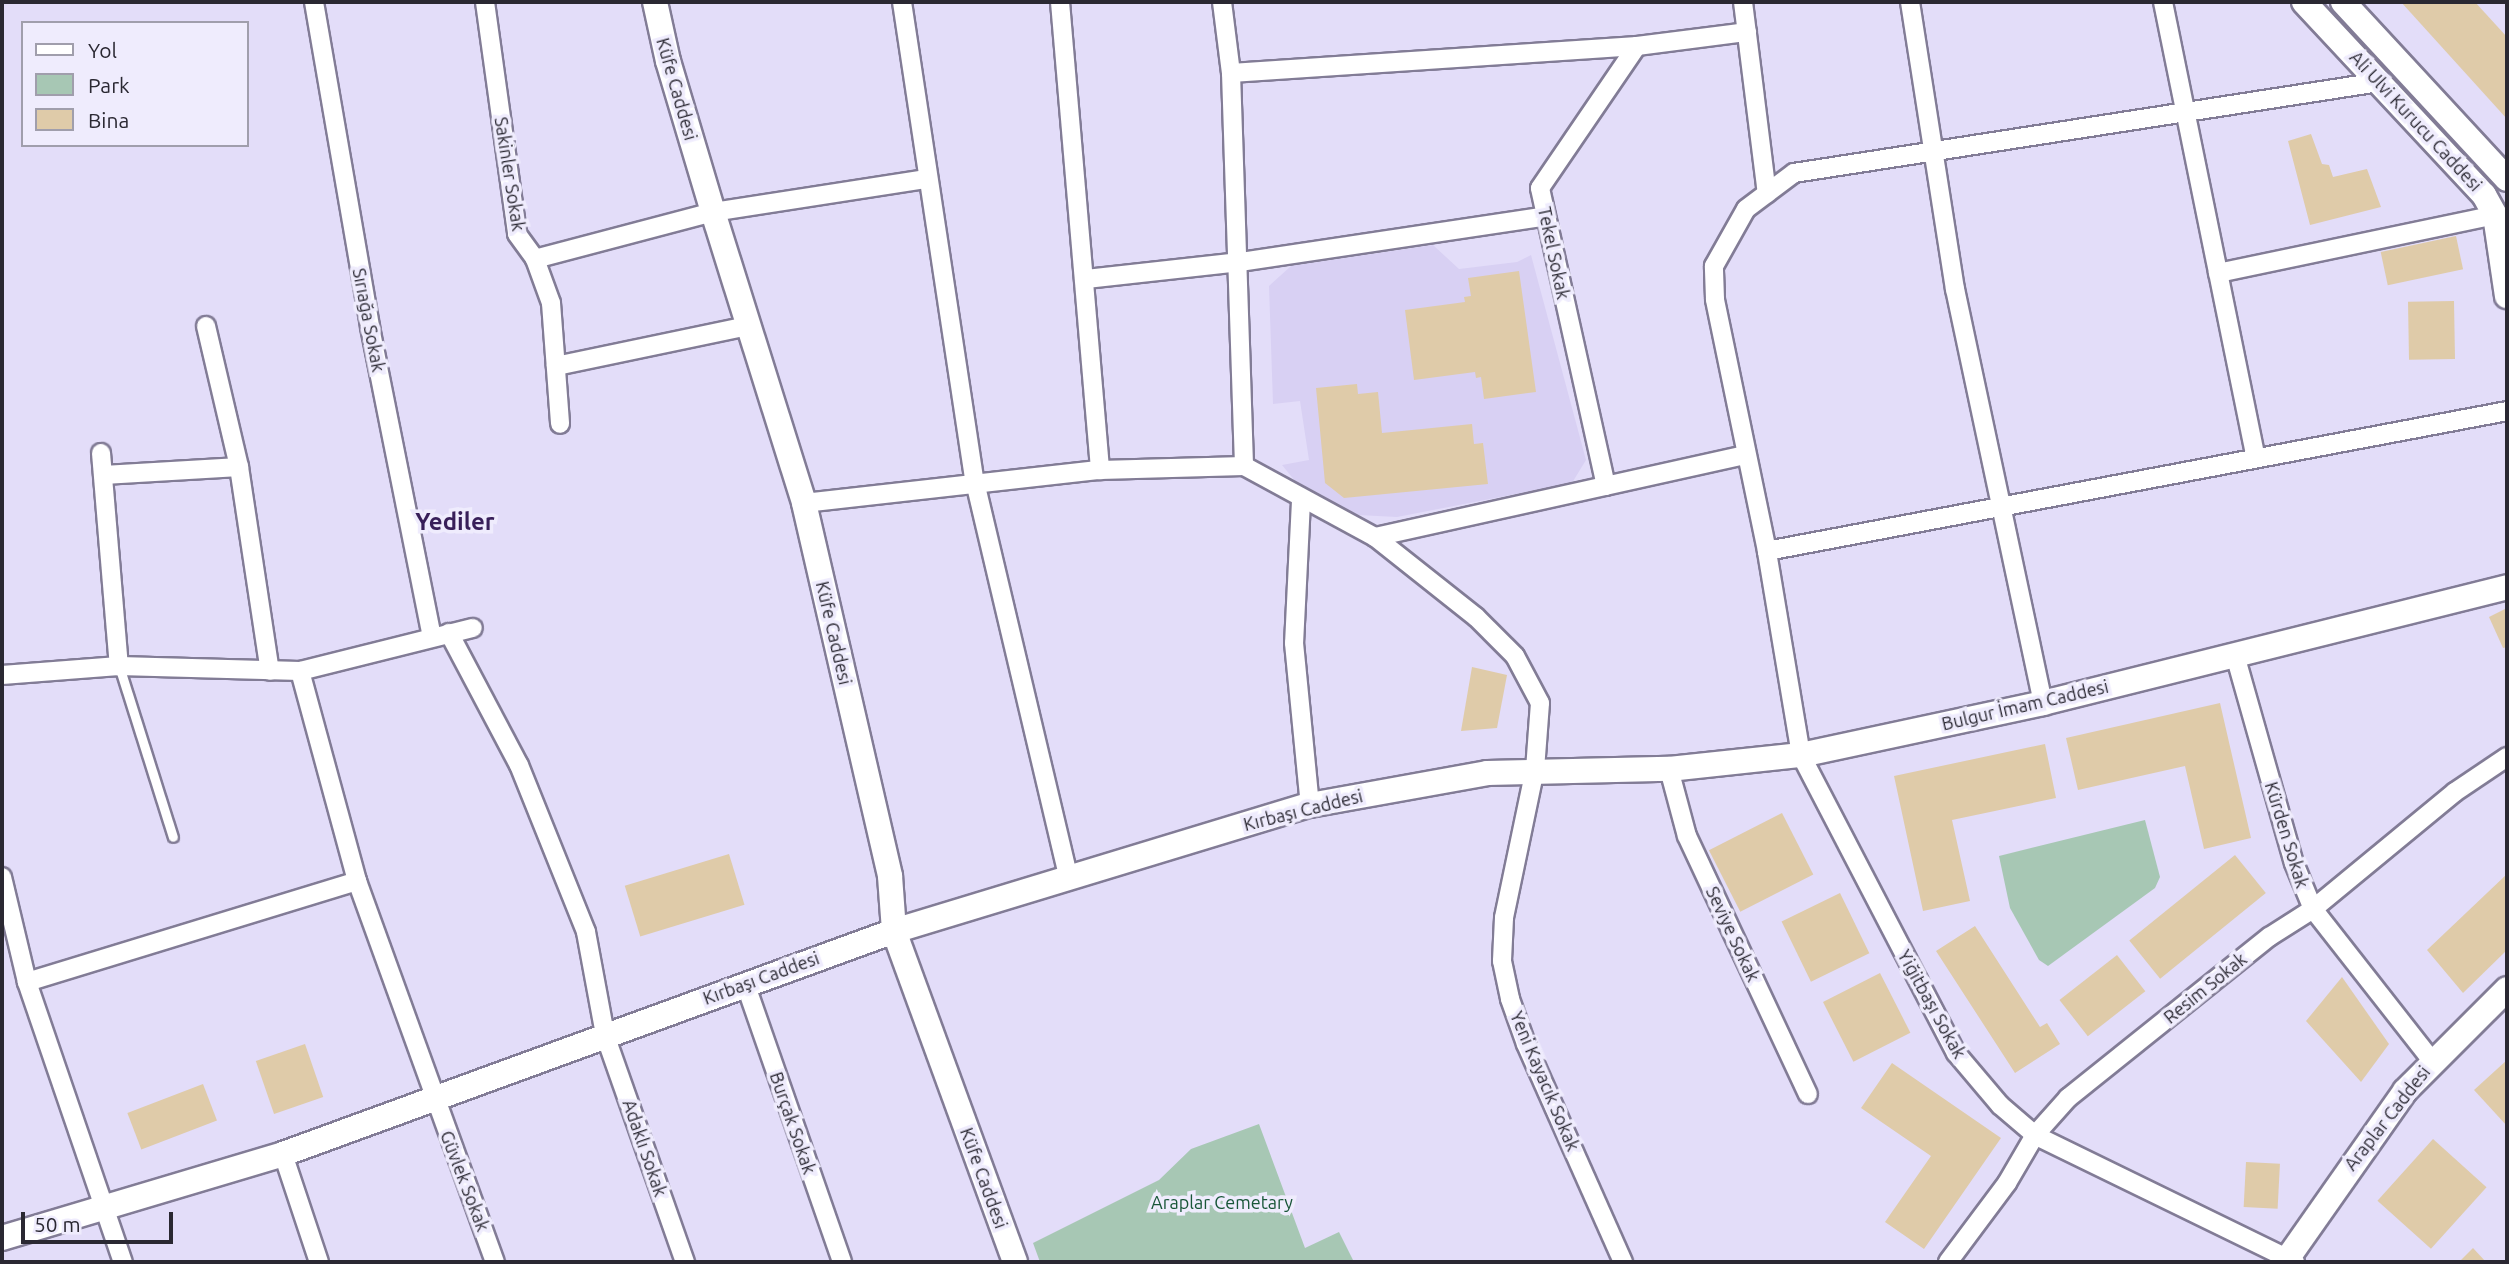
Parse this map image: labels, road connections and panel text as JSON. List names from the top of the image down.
{
  "streets": {
    "street": [
      "Küfe Caddesi",
      "Ali Ulvi Kurucu Caddesi",
      "Sakinler Sokak",
      "Tekel Sokak",
      "Sırıağa Sokak",
      "Bulgur İmam Caddesi",
      "Kırbaşı Caddesi",
      "Kürden Sokak",
      "Seviye Sokak",
      "Resim Sokak",
      "Yiğitbaşı Sokak",
      "Yeni Kayacık Sokak",
      "Araplar Caddesi",
      "Burçak Sokak",
      "Adaklı Sokak",
      "Güvlek Sokak"
    ]
  },
  "crossings": [
    ["Küfe Caddesi", "Kırbaşı Caddesi"],
    ["Ali Ulvi Kurucu Caddesi", "Yiğitbaşı Sokak"],
    ["Sırıağa Sokak", "Kırbaşı Caddesi"],
    ["Sırıağa Sokak", "Adaklı Sokak"],
    ["Bulgur İmam Caddesi", "Kırbaşı Caddesi"],
    ["Bulgur İmam Caddesi", "Kürden Sokak"],
    ["Bulgur İmam Caddesi", "Seviye Sokak"],
    ["Bulgur İmam Caddesi", "Yiğitbaşı Sokak"],
    ["Bulgur İmam Caddesi", "Yeni Kayacık Sokak"],
    ["Kırbaşı Caddesi", "Yeni Kayacık Sokak"],
    ["Kırbaşı Caddesi", "Burçak Sokak"],
    ["Kırbaşı Caddesi", "Adaklı Sokak"],
    ["Kırbaşı Caddesi", "Güvlek Sokak"],
    ["Kürden Sokak", "Resim Sokak"],
    ["Kürden Sokak", "Araplar Caddesi"],
    ["Resim Sokak", "Yiğitbaşı Sokak"],
    ["Yiğitbaşı Sokak", "Araplar Caddesi"]
  ],
  "districts": ["Yediler"],
  "parks": ["Araplar Cemetary"],
  "legend": ["Yol", "Park", "Bina"],
  "scale_bar": "50 m"
}
